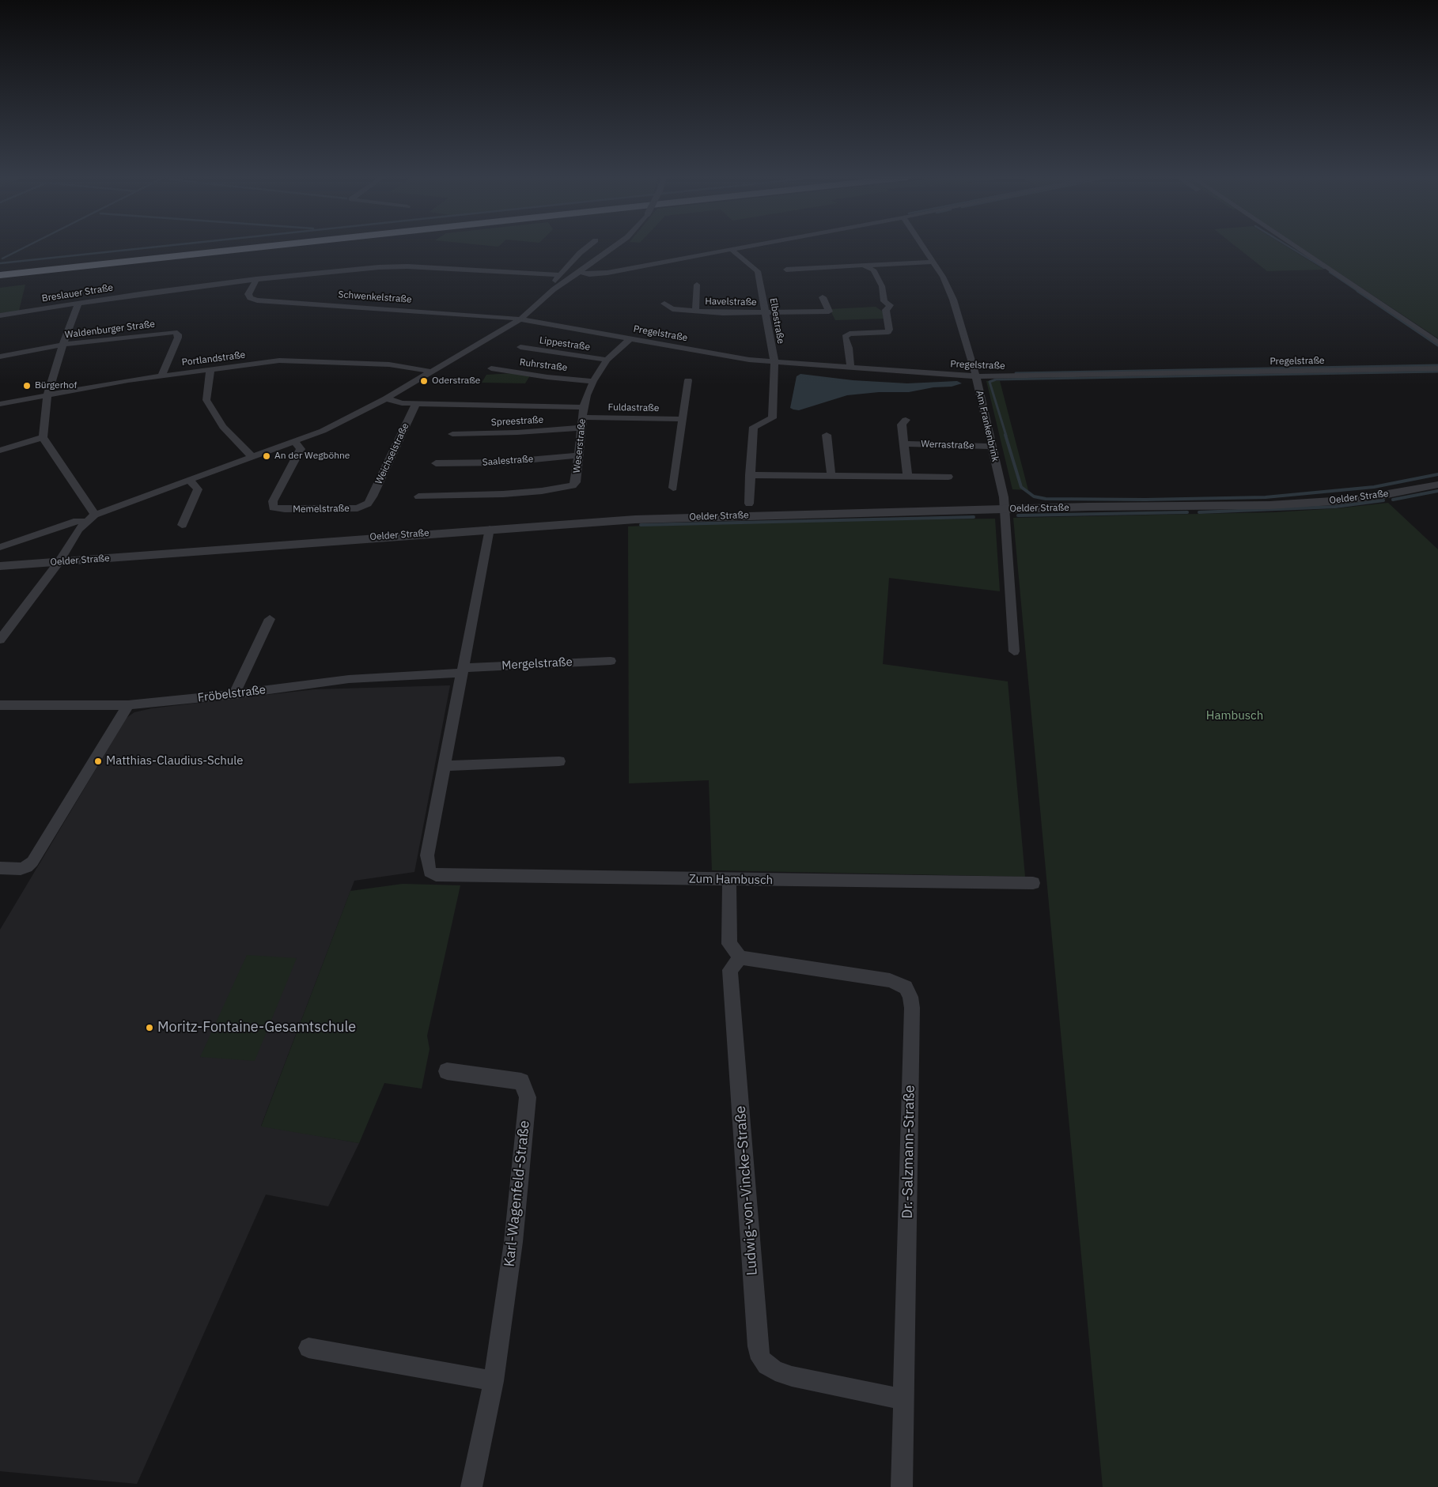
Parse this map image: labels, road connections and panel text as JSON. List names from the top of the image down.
{
  "streets": {
    "street": [
      "Breslauer Straße",
      "Schwenkelstraße",
      "Havelstraße",
      "Elbestraße",
      "Waldenburger Straße",
      "Pregelstraße",
      "Lippestraße",
      "Portlandstraße",
      "Ruhrstraße",
      "Fuldastraße",
      "Spreestraße",
      "Am Frankenbrink",
      "Werrastraße",
      "Weserstraße",
      "Weichselstraße",
      "Saalestraße",
      "Oelder Straße",
      "Memelstraße",
      "Mergelstraße",
      "Fröbelstraße",
      "Zum Hambusch",
      "Dr.-Salzmann-Straße",
      "Ludwig-von-Vincke-Straße",
      "Karl-Wagenfeld-Straße"
    ]
  },
  "crossings": [
    ["Breslauer Straße", "Schwenkelstraße"],
    ["Schwenkelstraße", "Pregelstraße"],
    ["Havelstraße", "Elbestraße"],
    ["Elbestraße", "Pregelstraße"],
    ["Waldenburger Straße", "Portlandstraße"],
    ["Pregelstraße", "Am Frankenbrink"],
    ["Pregelstraße", "Weserstraße"],
    ["Lippestraße", "Weserstraße"],
    ["Ruhrstraße", "Weserstraße"],
    ["Fuldastraße", "Weserstraße"],
    ["Spreestraße", "Weserstraße"],
    ["Am Frankenbrink", "Werrastraße"],
    ["Am Frankenbrink", "Oelder Straße"],
    ["Weserstraße", "Saalestraße"],
    ["Weichselstraße", "Memelstraße"],
    ["Mergelstraße", "Fröbelstraße"],
    ["Dr.-Salzmann-Straße", "Ludwig-von-Vincke-Straße"]
  ],
  "parks": ["Hambusch"],
  "places": [
    "Oderstraße",
    "Bürgerhof",
    "An der Wegböhne",
    "Matthias-Claudius-Schule",
    "Moritz-Fontaine-Gesamtschule"
  ]
}
